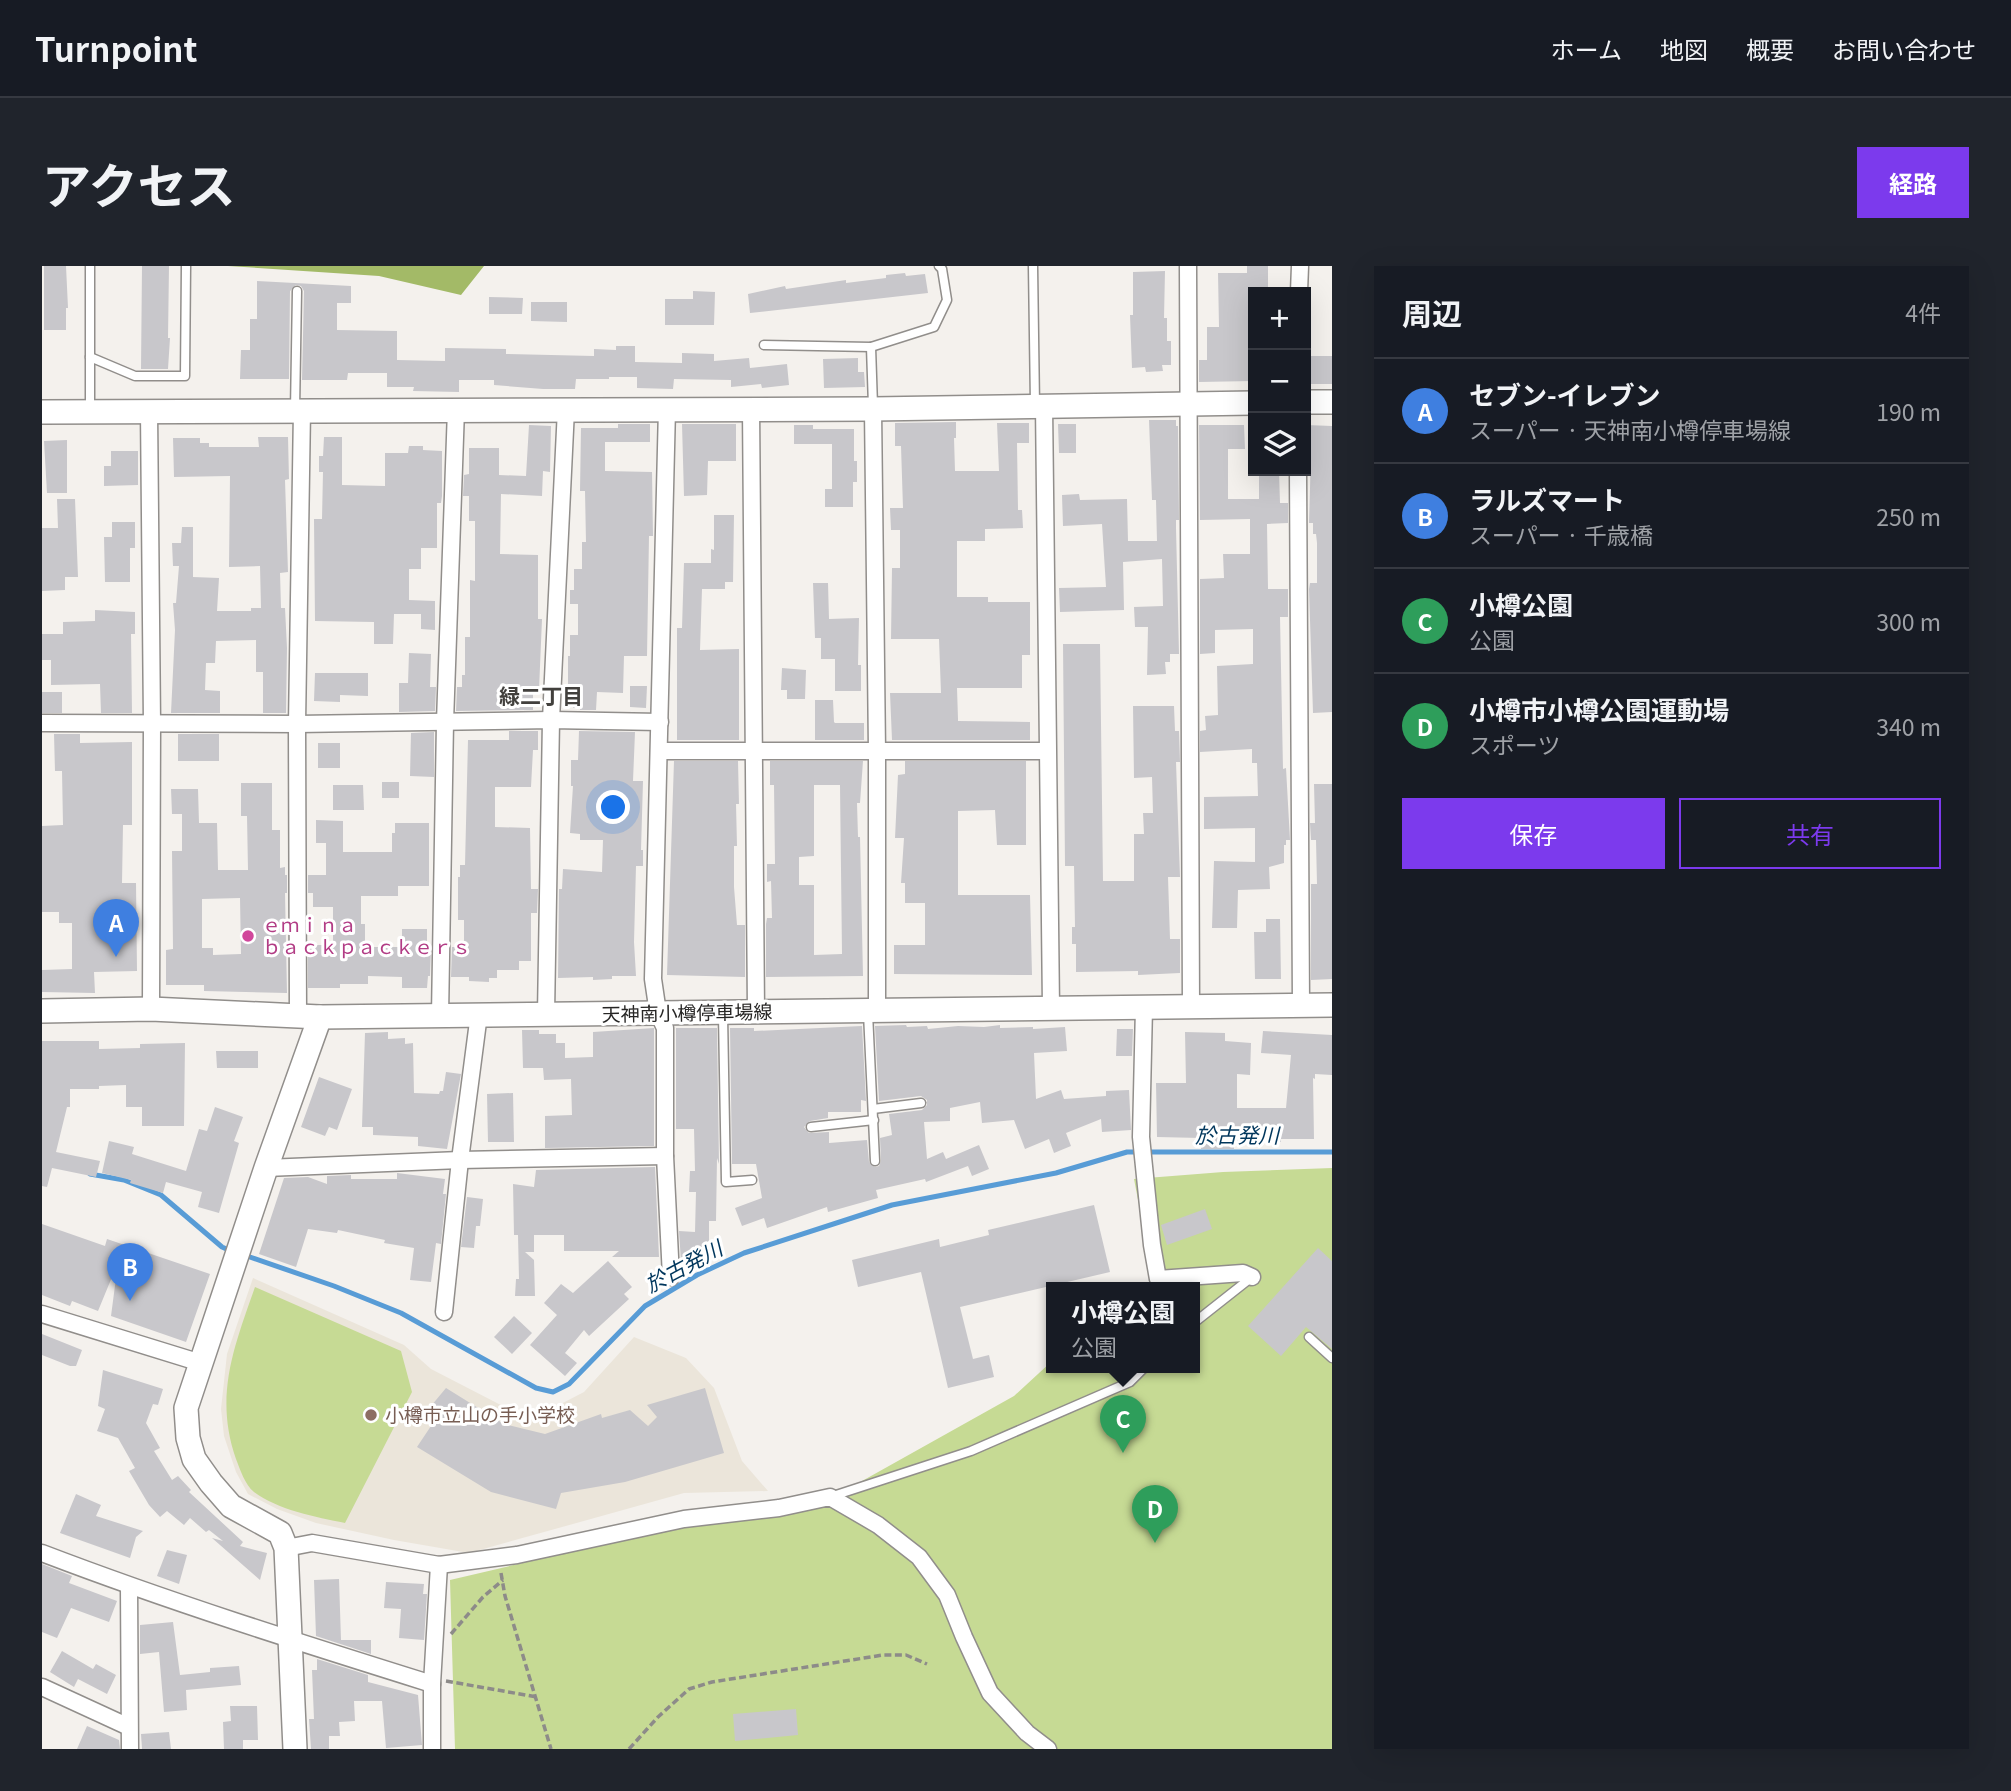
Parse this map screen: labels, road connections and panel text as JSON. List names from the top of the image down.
{
  "streets": {
    "street": ["天神南小樽停車場線"]
  },
  "districts": ["緑二丁目"],
  "water": ["於古発川"],
  "places": ["ｅｍｉｎａ ｂａｃｋｐａｃｋｅｒｓ", "小樽市立山の手小学校"],
  "page": {
    "header": "Turnpoint",
    "nav": [
      "ホーム",
      "地図",
      "概要",
      "お問い合わせ"
    ],
    "title": "アクセス",
    "buttons": [
      "経路",
      ["保存", "共有"]
    ],
    "heading": ["周辺", "4件"],
    "map_buttons": ["+", "−"],
    "list": [
      {
        "mark": "A",
        "name": "セブン-イレブン",
        "note": "スーパー · 天神南小樽停車場線",
        "value": "190 m"
      },
      {
        "mark": "B",
        "name": "ラルズマート",
        "note": "スーパー · 千歳橋",
        "value": "250 m"
      },
      {
        "mark": "C",
        "name": "小樽公園",
        "note": "公園",
        "value": "300 m"
      },
      {
        "mark": "D",
        "name": "小樽市小樽公園運動場",
        "note": "スポーツ",
        "value": "340 m"
      }
    ],
    "pins": [
      "A",
      "B",
      "C",
      "D"
    ],
    "popup": ["小樽公園", "公園"]
  }
}
